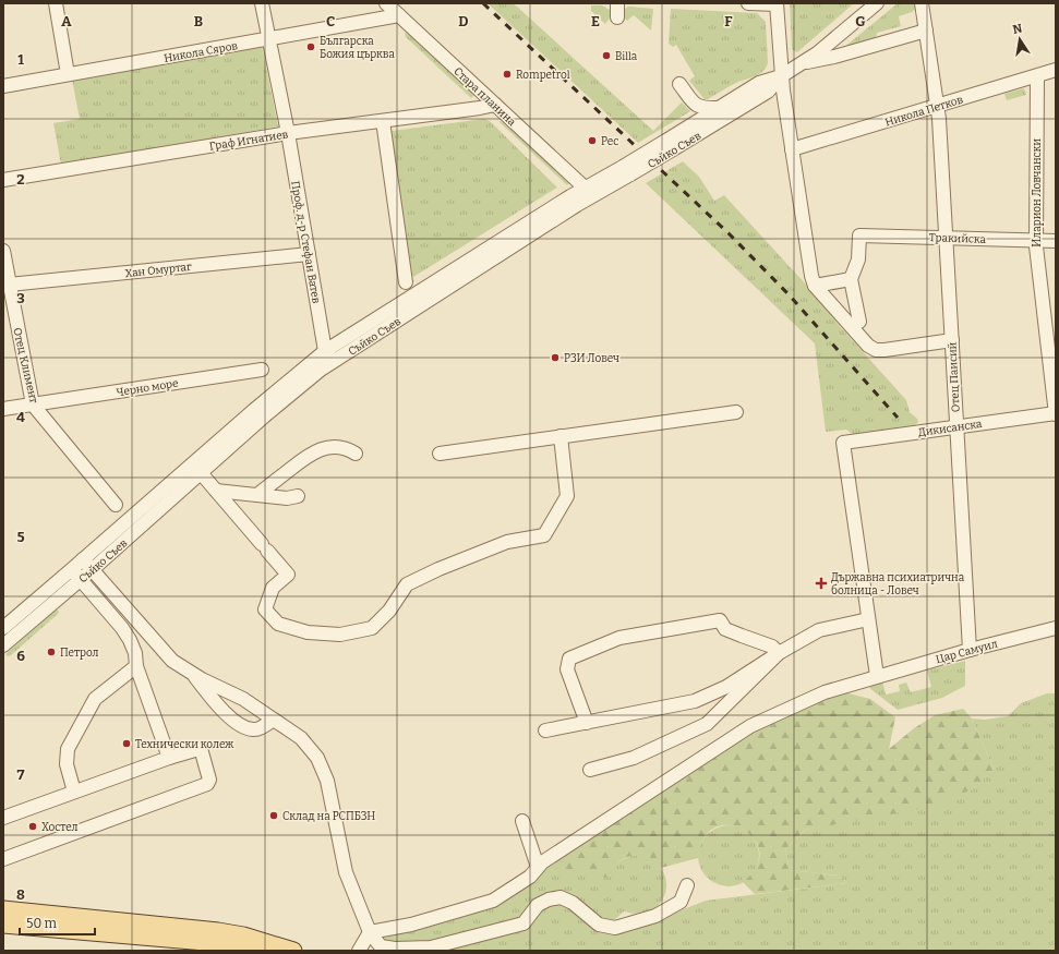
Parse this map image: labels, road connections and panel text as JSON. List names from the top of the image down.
{
  "streets": {
    "street": [
      "Никола Сяров",
      "Стара планина",
      "Никола Петков",
      "Граф Игнатиев",
      "Съйко Съев",
      "Иларион Ловчански",
      "Тракийска",
      "Проф. д-р Стефан Ватев",
      "Хан Омуртаг",
      "Отец Климент",
      "Отец Паисий",
      "Черно море",
      "Дикисанска",
      "Цар Самуил"
    ]
  },
  "crossings": [
    ["Никола Сяров", "Стара планина"],
    ["Никола Сяров", "Проф. д-р Стефан Ватев"],
    ["Стара планина", "Граф Игнатиев"],
    ["Стара планина", "Съйко Съев"],
    ["Никола Петков", "Иларион Ловчански"],
    ["Никола Петков", "Отец Паисий"],
    ["Граф Игнатиев", "Проф. д-р Стефан Ватев"],
    ["Съйко Съев", "Проф. д-р Стефан Ватев"],
    ["Иларион Ловчански", "Тракийска"],
    ["Иларион Ловчански", "Дикисанска"],
    ["Тракийска", "Отец Паисий"],
    ["Проф. д-р Стефан Ватев", "Хан Омуртаг"],
    ["Хан Омуртаг", "Отец Климент"],
    ["Отец Климент", "Черно море"],
    ["Отец Паисий", "Дикисанска"],
    ["Отец Паисий", "Цар Самуил"]
  ],
  "places": {
    "other": [
      "Българска Божия църква",
      "Billa",
      "Rompetrol",
      "Рес",
      "РЗИ Ловеч",
      "Петрол",
      "Технически колеж",
      "Склад на РСПБЗН",
      "Хостел"
    ],
    "health": ["Държавна психиатрична болница - Ловеч"]
  },
  "scale_bar": "50 m",
  "north": "top",
  "grid": {
    "columns": [
      "A",
      "B",
      "C",
      "D",
      "E",
      "F",
      "G"
    ],
    "rows": [
      "1",
      "2",
      "3",
      "4",
      "5",
      "6",
      "7",
      "8"
    ]
  }
}
